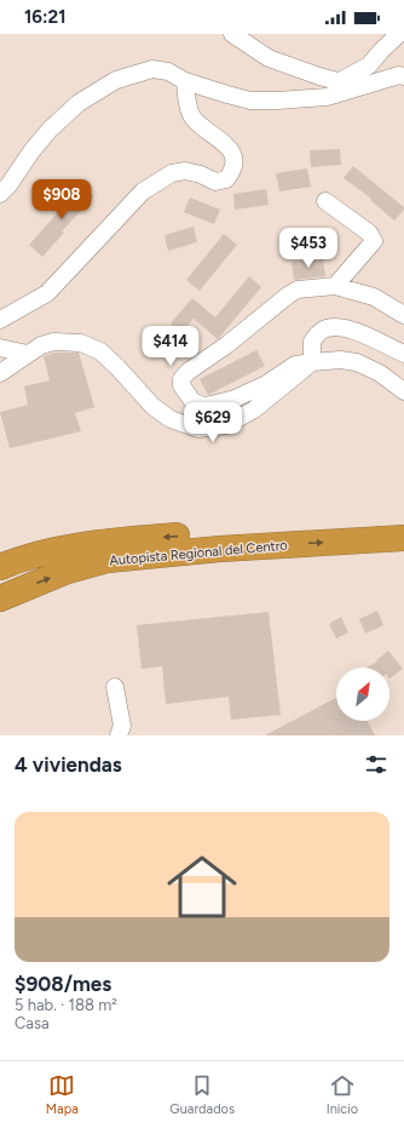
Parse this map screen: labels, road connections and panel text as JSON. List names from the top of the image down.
{
  "streets": {
    "highway": ["Autopista Regional del Centro"]
  },
  "north": "top right",
  "page": {
    "status": "16:21",
    "price": [
      "$908",
      "$453",
      "$414",
      "$629"
    ],
    "heading": "4 viviendas",
    "list": [
      {
        "name": "$908/mes",
        "note": "5 hab. · 188 m² · Casa"
      }
    ],
    "tabs": ["Mapa", "Guardados", "Inicio"]
  }
}
